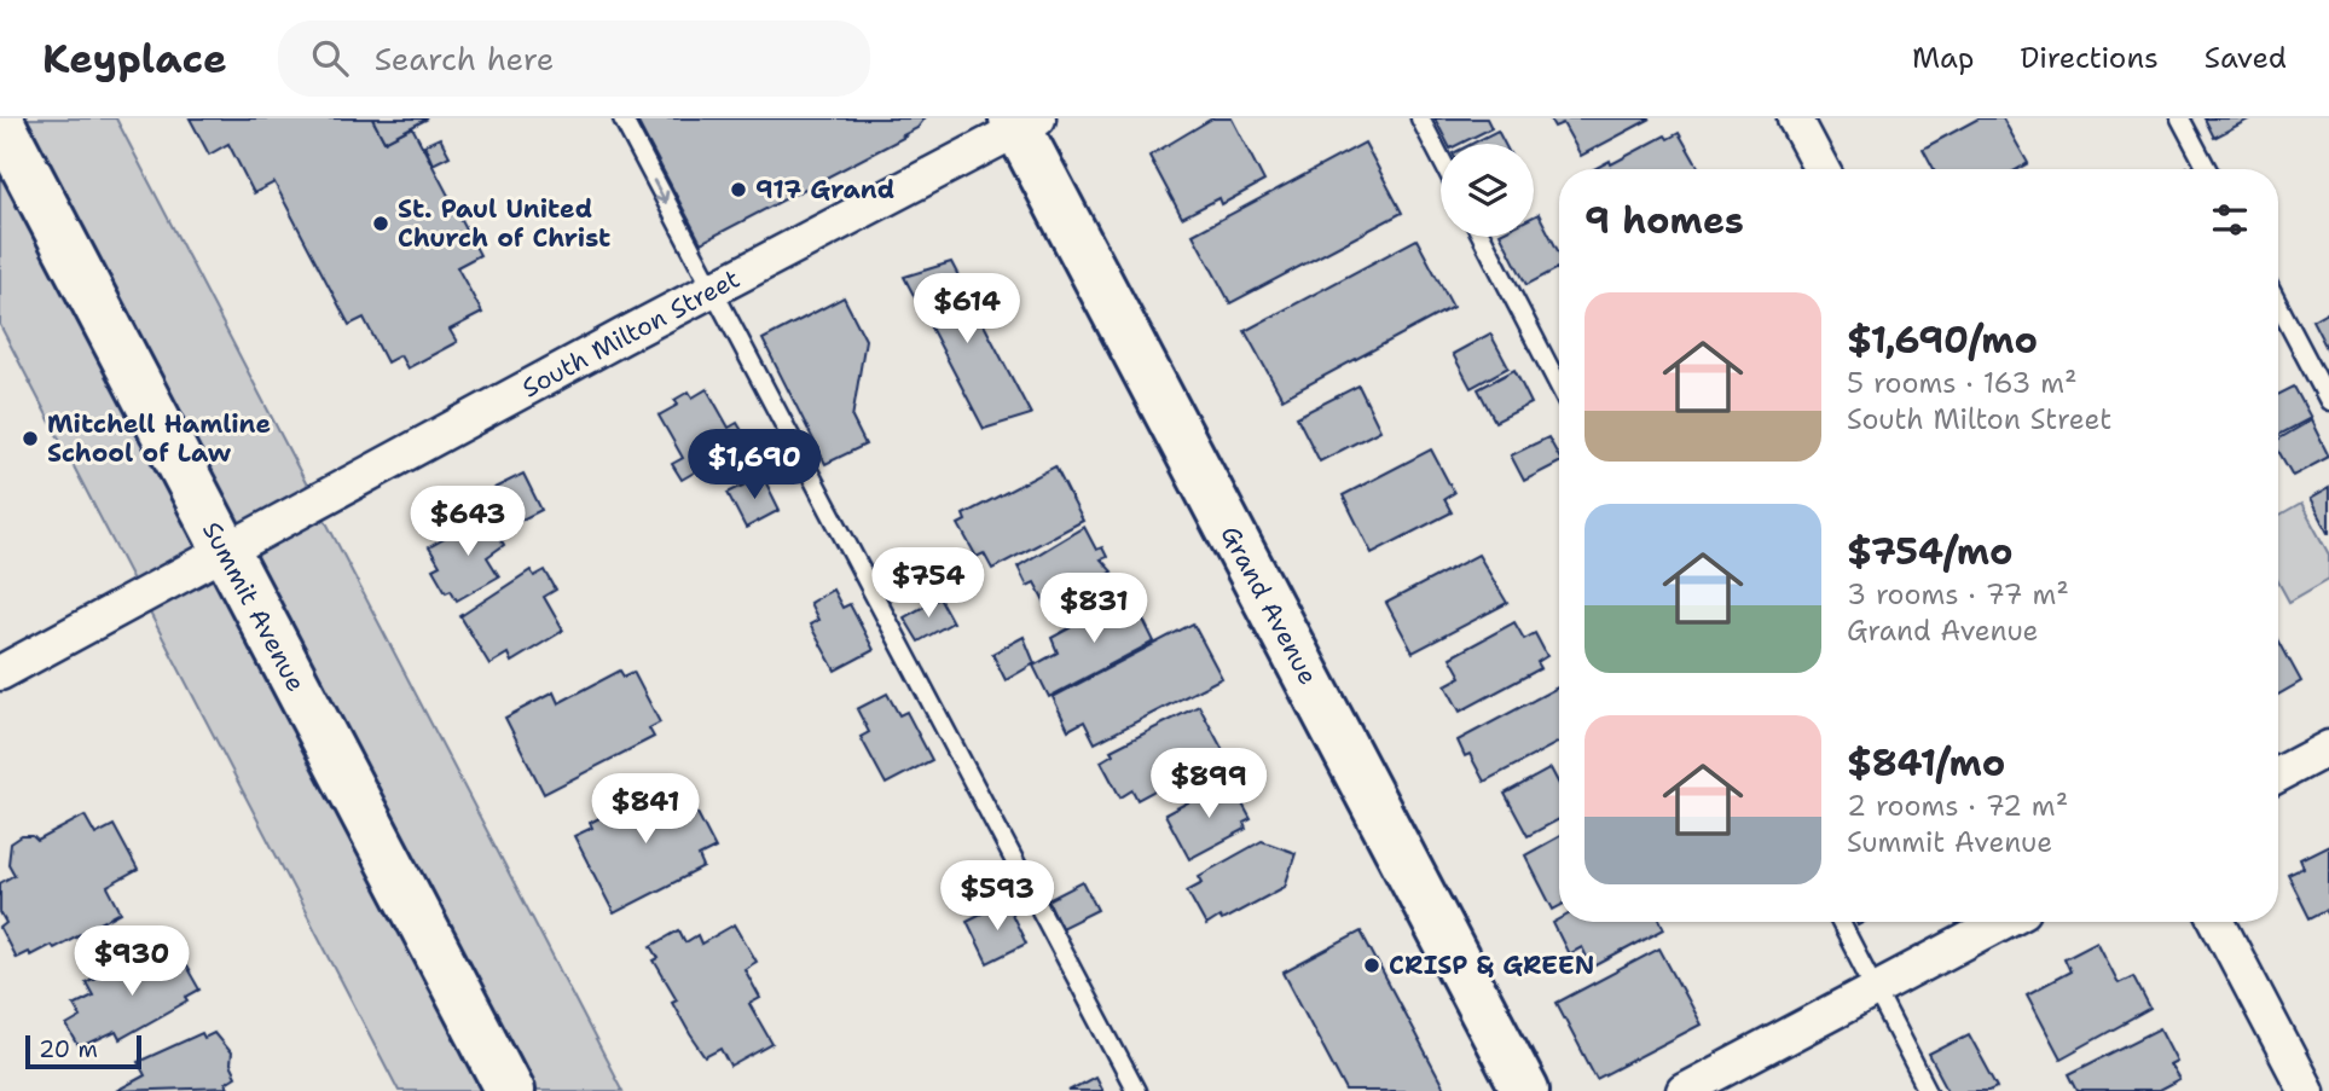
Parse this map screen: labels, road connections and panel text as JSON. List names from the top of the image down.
{
  "streets": {
    "street": ["South Milton Street", "Grand Avenue", "Summit Avenue"]
  },
  "crossings": [
    ["South Milton Street", "Grand Avenue"],
    ["South Milton Street", "Summit Avenue"]
  ],
  "places": [
    "917 Grand",
    "St. Paul United Church of Christ",
    "Mitchell Hamline School of Law",
    "CRISP & GREEN"
  ],
  "scale_bar": "20 m",
  "page": {
    "header": "Keyplace",
    "search": "Search here",
    "nav": ["Map", "Directions", "Saved"],
    "heading": "9 homes",
    "list": [
      {
        "name": "$1,690/mo",
        "note": "5 rooms · 163 m² · South Milton Street"
      },
      {
        "name": "$754/mo",
        "note": "3 rooms · 77 m² · Grand Avenue"
      },
      {
        "name": "$841/mo",
        "note": "2 rooms · 72 m² · Summit Avenue"
      }
    ],
    "price": [
      "$614",
      "$1,690",
      "$643",
      "$754",
      "$831",
      "$899",
      "$841",
      "$593",
      "$930"
    ],
    "scale": "20 m"
  }
}
